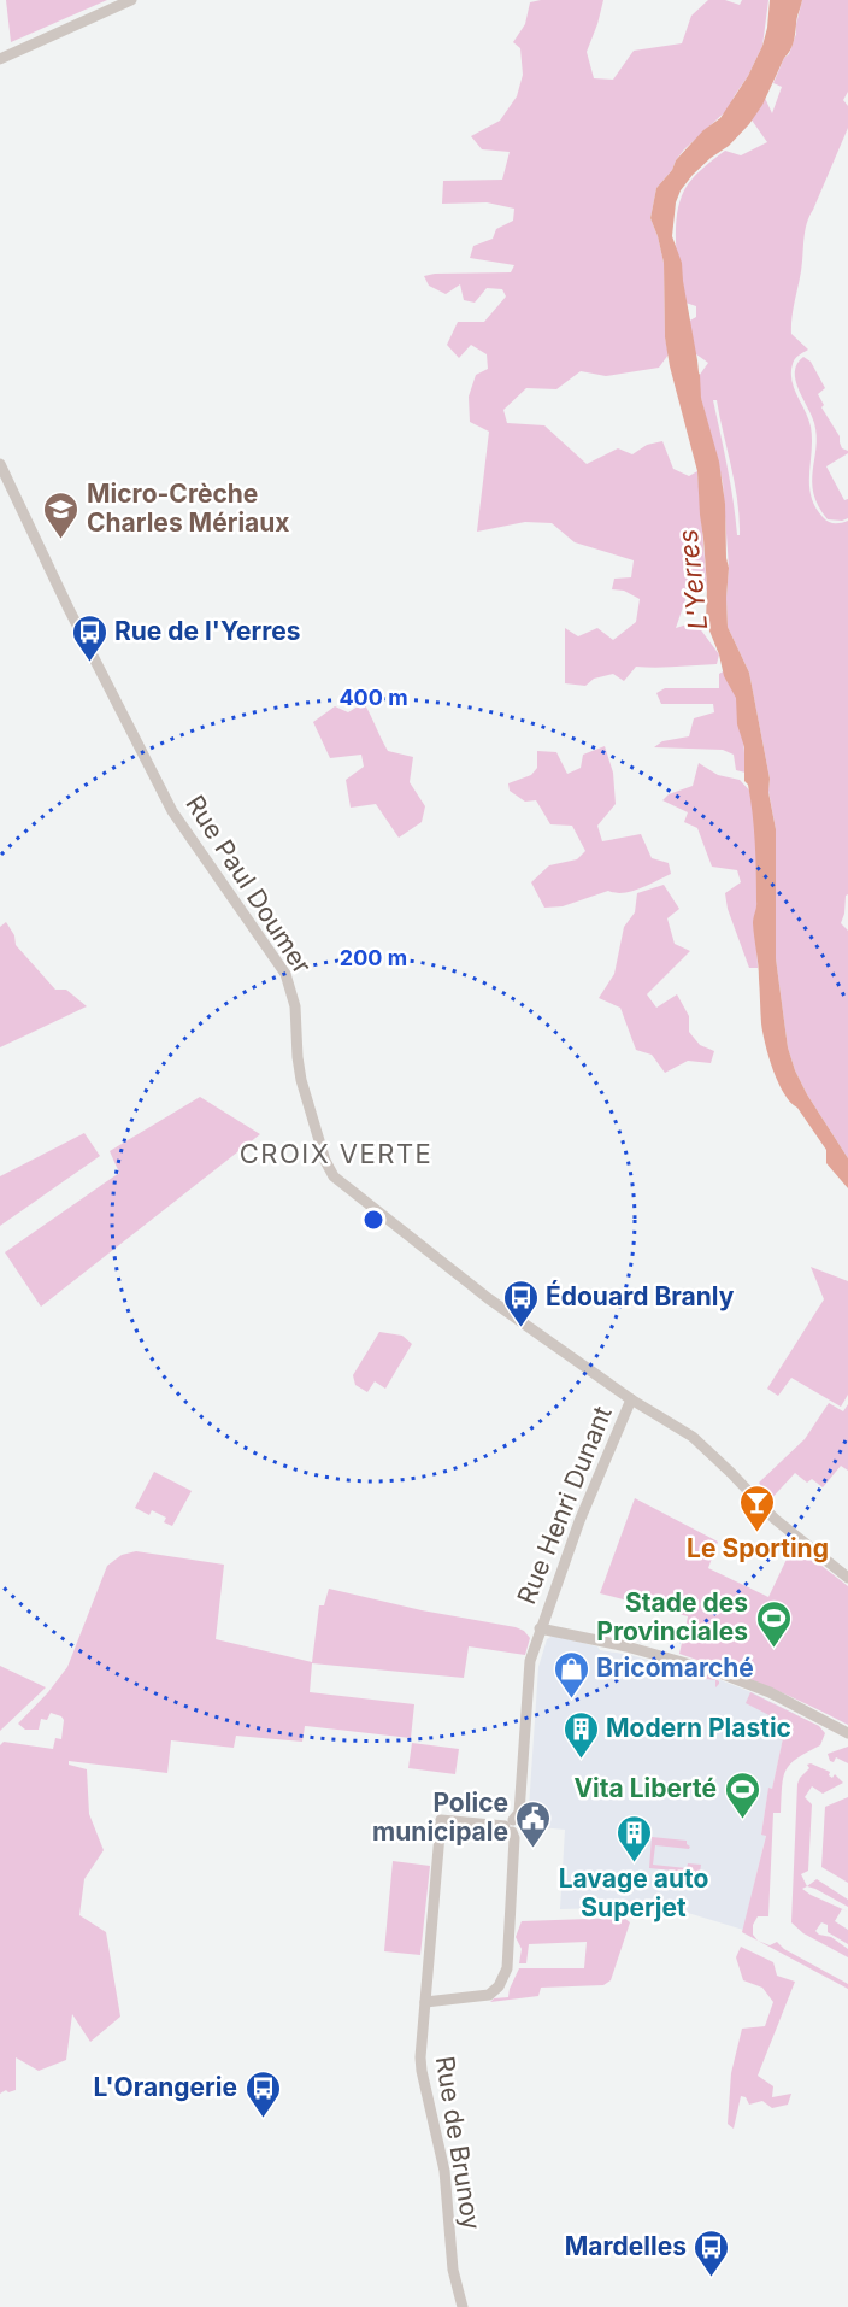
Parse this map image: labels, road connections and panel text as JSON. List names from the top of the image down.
{
  "streets": {
    "street": ["Rue Paul Doumer", "Rue Henri Dunant", "Rue de Brunoy"]
  },
  "crossings": [
    ["Rue Paul Doumer", "Rue Henri Dunant"]
  ],
  "districts": ["CROIX VERTE"],
  "water": ["L'Yerres"],
  "places": {
    "school or university": ["Micro-Crèche Charles Mériaux"],
    "bus stop": [
      "Rue de l'Yerres",
      "Édouard Branly",
      "L'Orangerie",
      "Mardelles"
    ],
    "bar": ["Le Sporting"],
    "sports": ["Stade des Provinciales", "Vita Liberté"],
    "shop": ["Bricomarché"],
    "building": ["Modern Plastic", "Lavage auto Superjet"],
    "public building": ["Police municipale"]
  },
  "rings": ["400 m", "200 m"]
}
